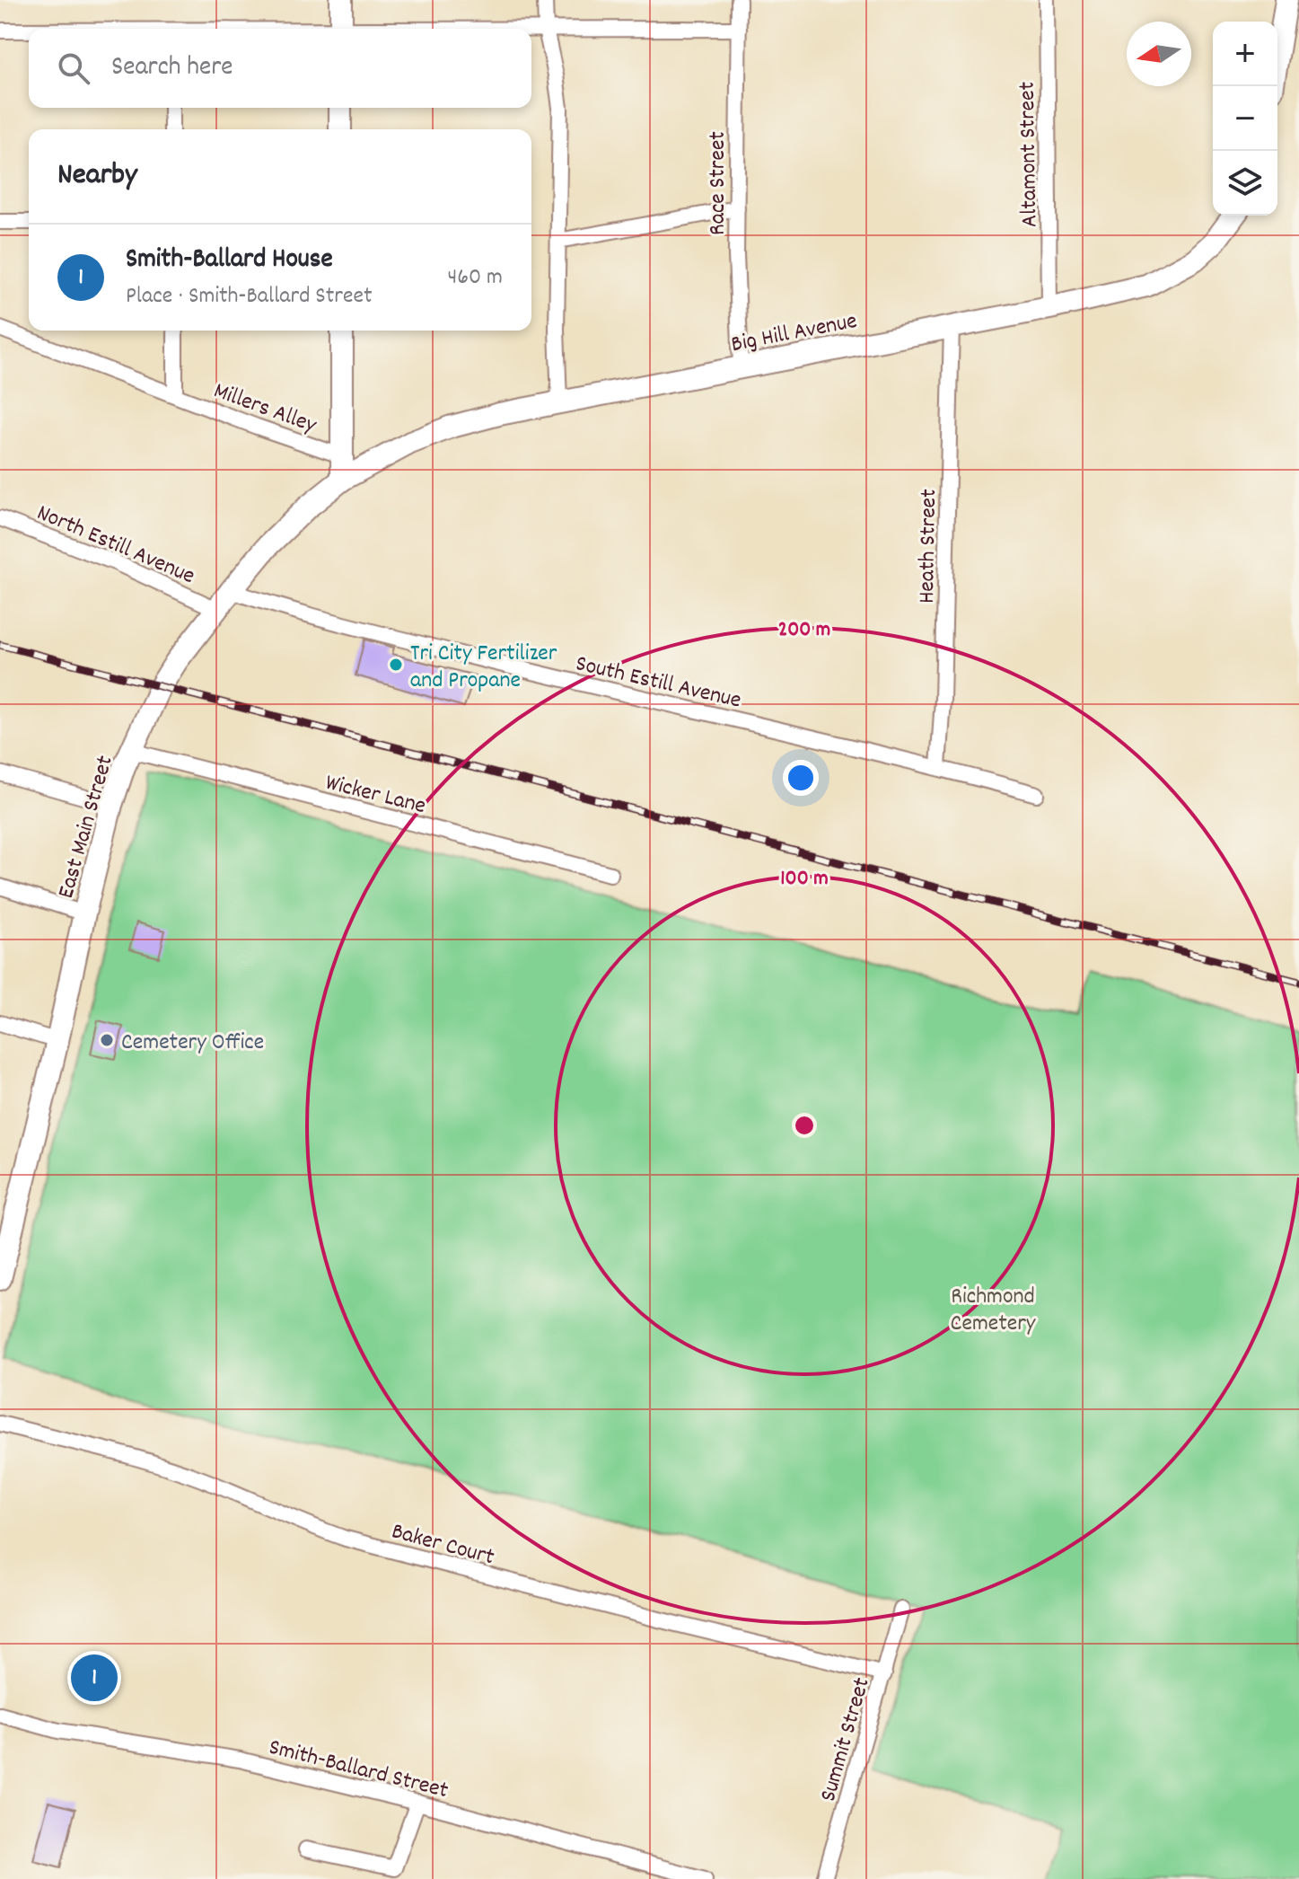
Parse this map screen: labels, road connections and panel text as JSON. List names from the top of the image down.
{
  "streets": {
    "main road": ["Big Hill Avenue", "East Main Street"],
    "street": [
      "Altamont Street",
      "Race Street",
      "Millers Alley",
      "North Estill Avenue",
      "Heath Street",
      "South Estill Avenue",
      "Wicker Lane",
      "Baker Court",
      "Summit Street",
      "Smith-Ballard Street"
    ]
  },
  "crossings": [
    ["Altamont Street", "Big Hill Avenue"],
    ["Race Street", "Big Hill Avenue"],
    ["Big Hill Avenue", "Heath Street"],
    ["Big Hill Avenue", "East Main Street"],
    ["North Estill Avenue", "East Main Street"],
    ["Heath Street", "South Estill Avenue"],
    ["South Estill Avenue", "East Main Street"],
    ["Wicker Lane", "East Main Street"],
    ["Baker Court", "Summit Street"]
  ],
  "parks": ["Richmond Cemetery"],
  "places": ["Tri City Fertilizer and Propane", "Cemetery Office"],
  "north": "left",
  "page": {
    "map_buttons": ["+", "−"],
    "search": "Search here",
    "heading": "Nearby",
    "list": [
      {
        "mark": "1",
        "name": "Smith-Ballard House",
        "note": "Place · Smith-Ballard Street",
        "value": "460 m"
      }
    ],
    "pins": "1"
  },
  "rings": ["200 m", "100 m"]
}
